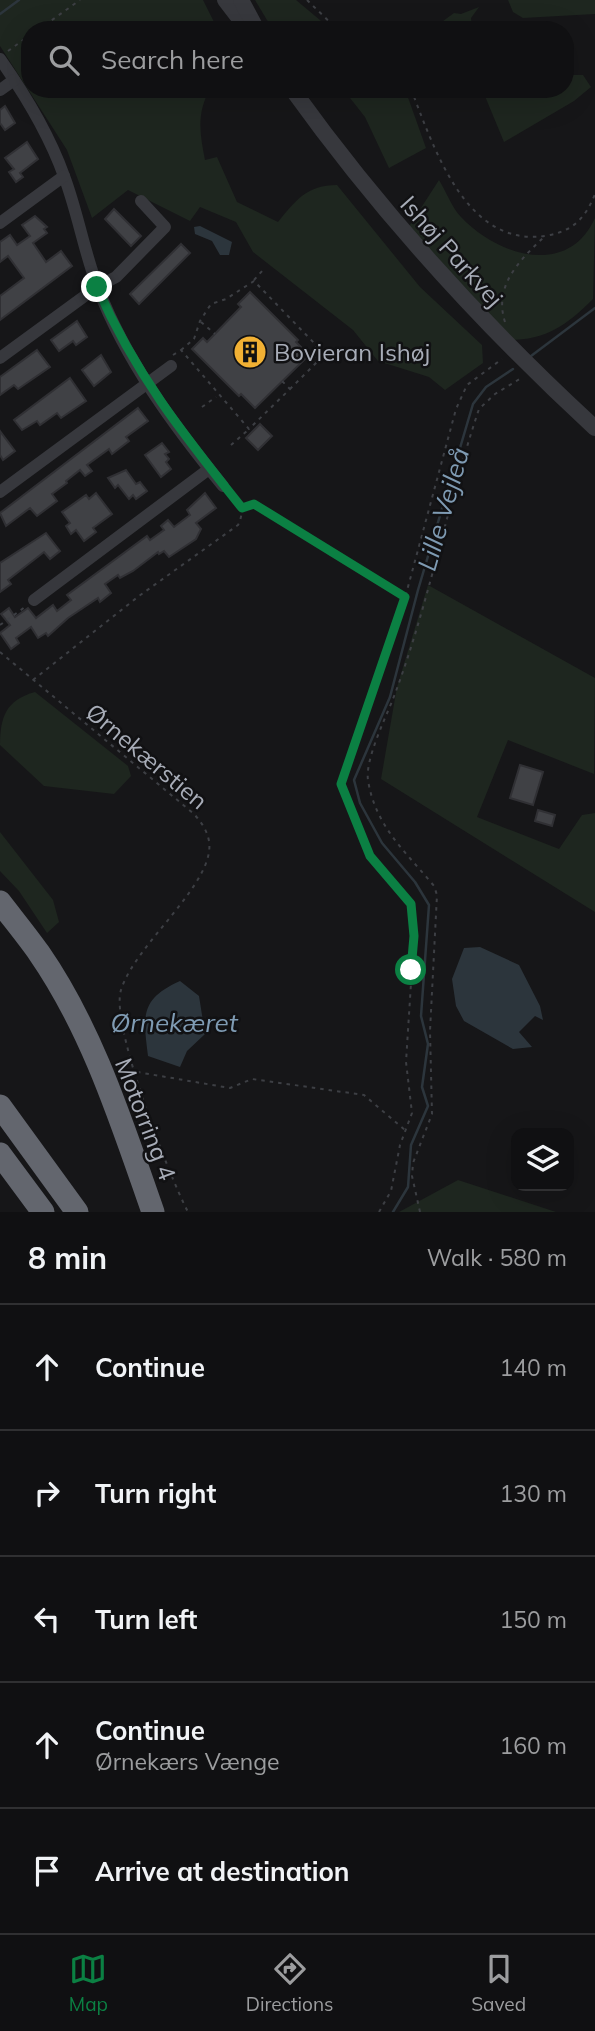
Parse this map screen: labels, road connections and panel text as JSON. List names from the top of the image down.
{
  "streets": {
    "highway": ["Motorring 4"],
    "street": ["Ishøj Parkvej"],
    "path": ["Ørnekærstien"]
  },
  "water": ["Lille Vejleå", "Ørnekæret"],
  "places": {
    "building": ["Bovieran Ishøj"]
  },
  "page": {
    "search": "Search here",
    "heading": ["8 min", "Walk · 580 m"],
    "list": [
      ["Continue", "140 m"],
      ["Turn right", "130 m"],
      ["Turn left", "150 m"],
      ["Continue", "Ørnekærs Vænge", "160 m"],
      "Arrive at destination"
    ],
    "nav": ["Map", "Directions", "Saved"]
  }
}
